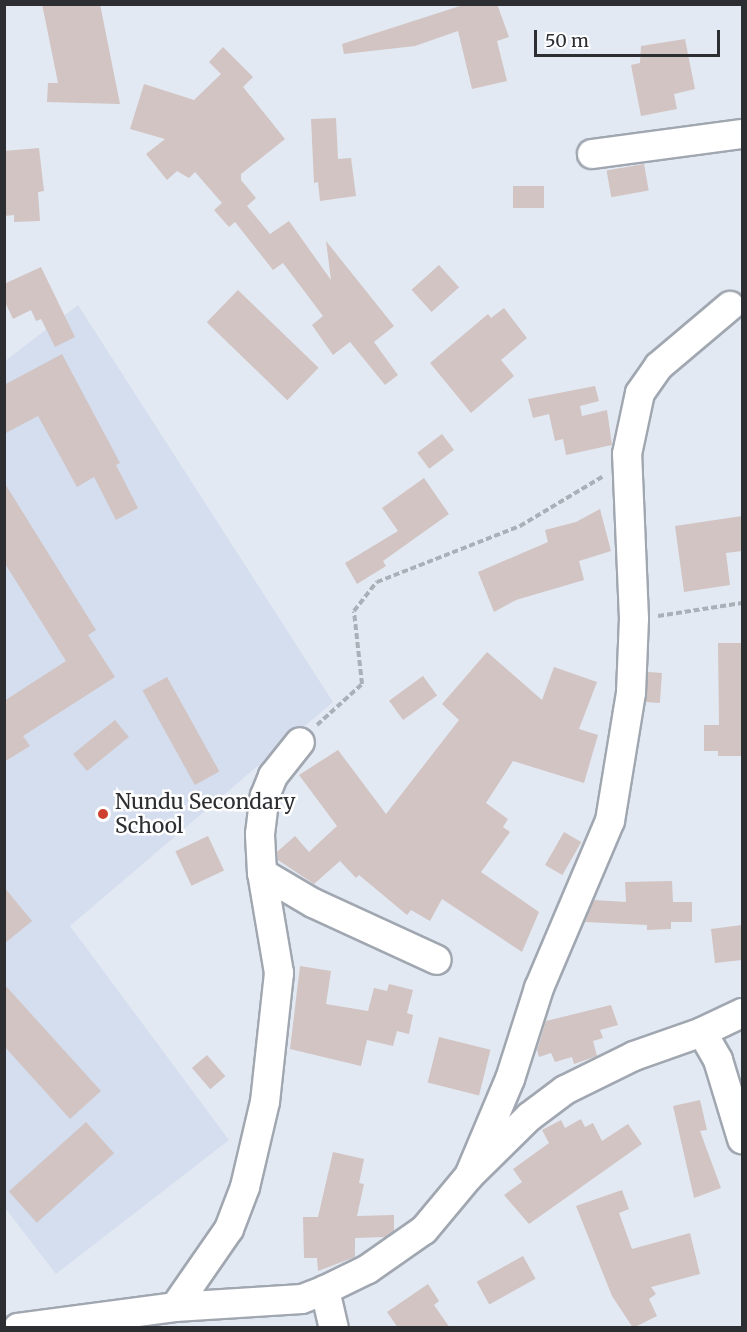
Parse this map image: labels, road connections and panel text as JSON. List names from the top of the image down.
{
  "places": ["Nundu Secondary School"],
  "scale_bar": "50 m"
}
